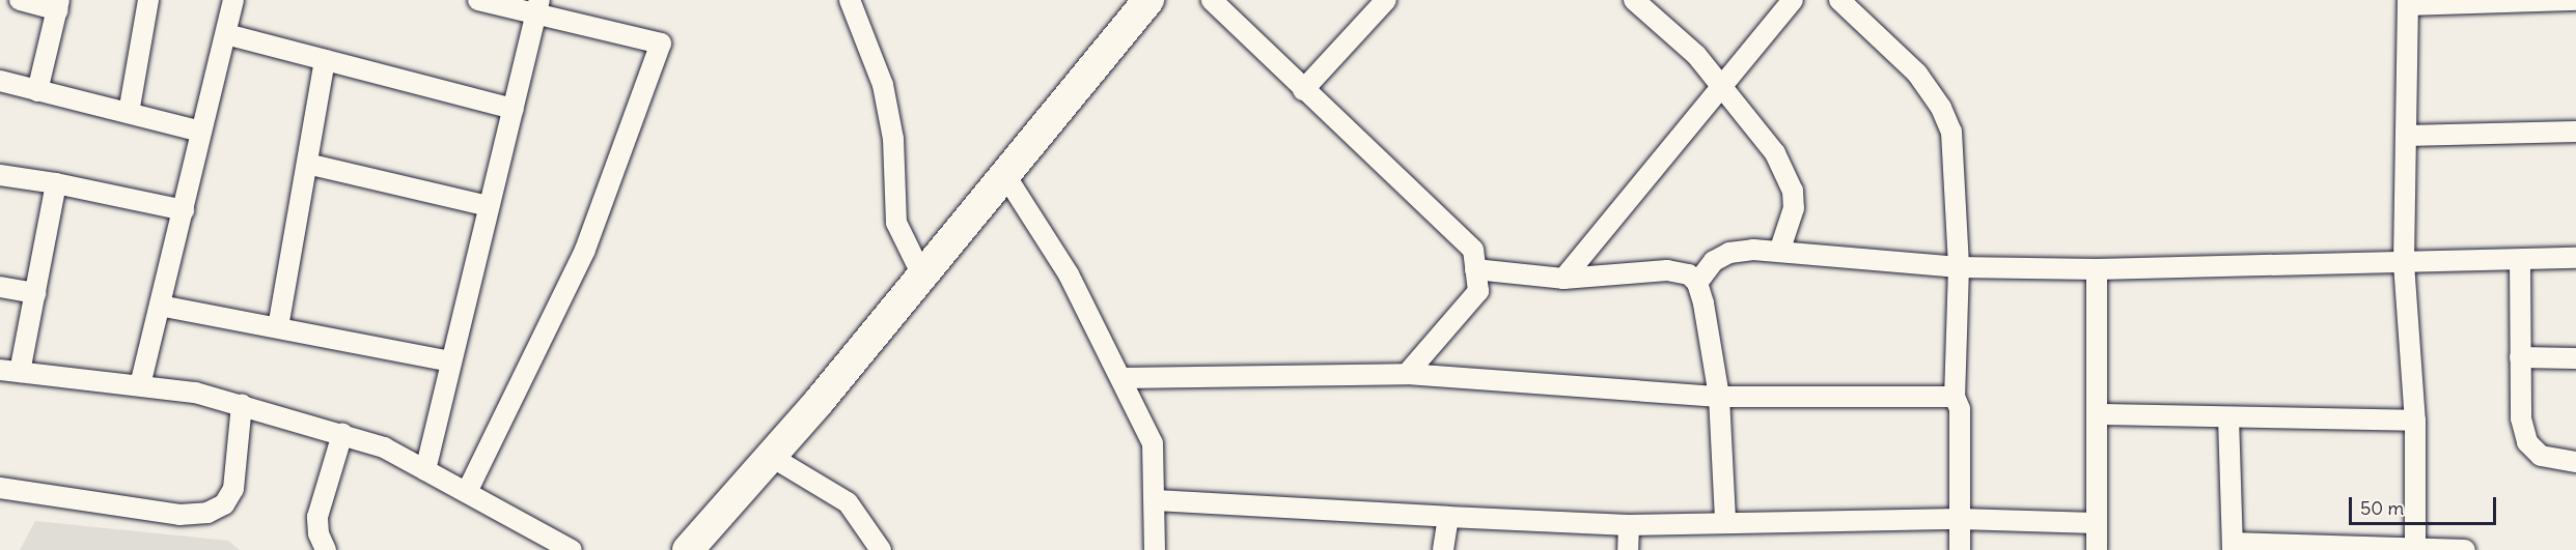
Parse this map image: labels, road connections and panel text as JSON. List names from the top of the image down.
{
  "scale_bar": "50 m"
}
